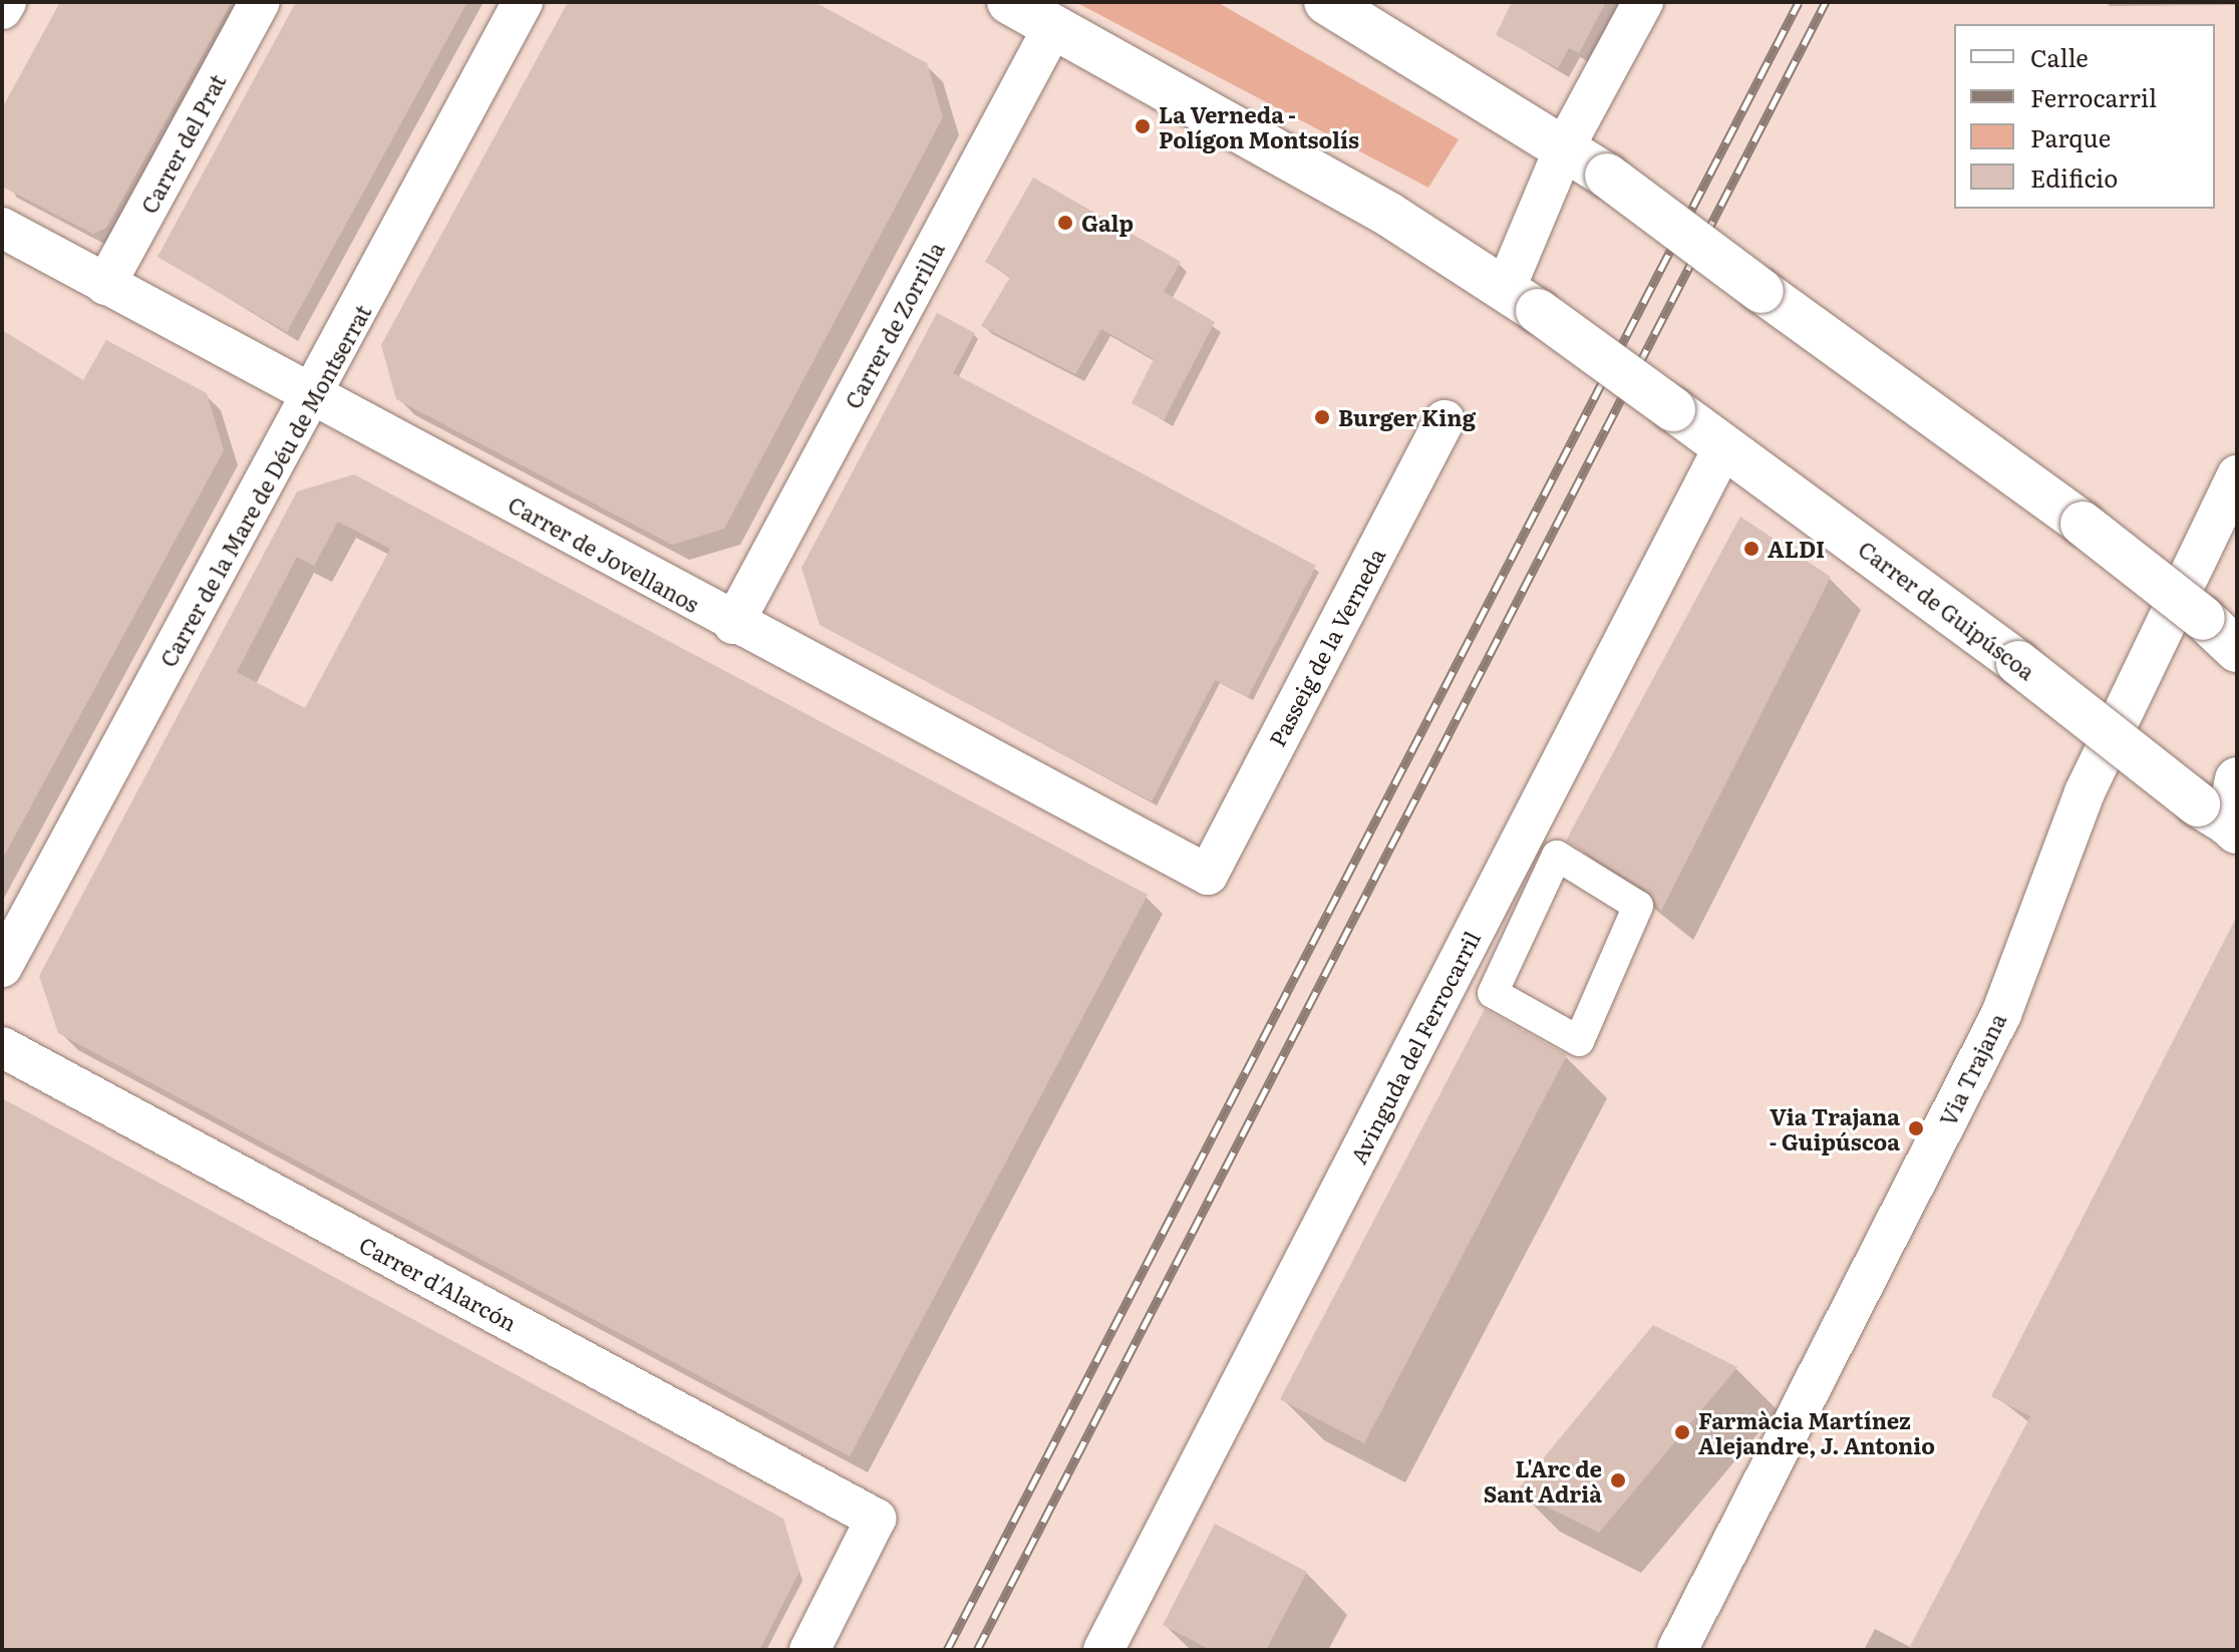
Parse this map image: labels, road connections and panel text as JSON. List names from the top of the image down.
{
  "streets": {
    "main road": ["Carrer de Guipúscoa"],
    "street": [
      "Carrer del Prat",
      "Carrer de Zorrilla",
      "Carrer de la Mare de Déu de Montserrat",
      "Carrer de Jovellanos",
      "Passeig de la Verneda",
      "Avinguda del Ferrocarril",
      "Via Trajana",
      "Carrer d'Alarcón"
    ]
  },
  "crossings": [
    ["Carrer del Prat", "Carrer de Jovellanos"],
    ["Carrer de Zorrilla", "Carrer de Jovellanos"],
    ["Carrer de Zorrilla", "Carrer de Guipúscoa"],
    ["Carrer de la Mare de Déu de Montserrat", "Carrer de Jovellanos"],
    ["Carrer de Jovellanos", "Passeig de la Verneda"],
    ["Carrer de Guipúscoa", "Avinguda del Ferrocarril"]
  ],
  "places": [
    "La Verneda - Polígon Montsolís",
    "Galp",
    "Burger King",
    "ALDI",
    "Via Trajana - Guipúscoa",
    "Farmàcia Martínez Alejandre, J. Antonio",
    "L'Arc de Sant Adrià"
  ],
  "legend": [
    "Calle",
    "Ferrocarril",
    "Parque",
    "Edificio"
  ]
}
